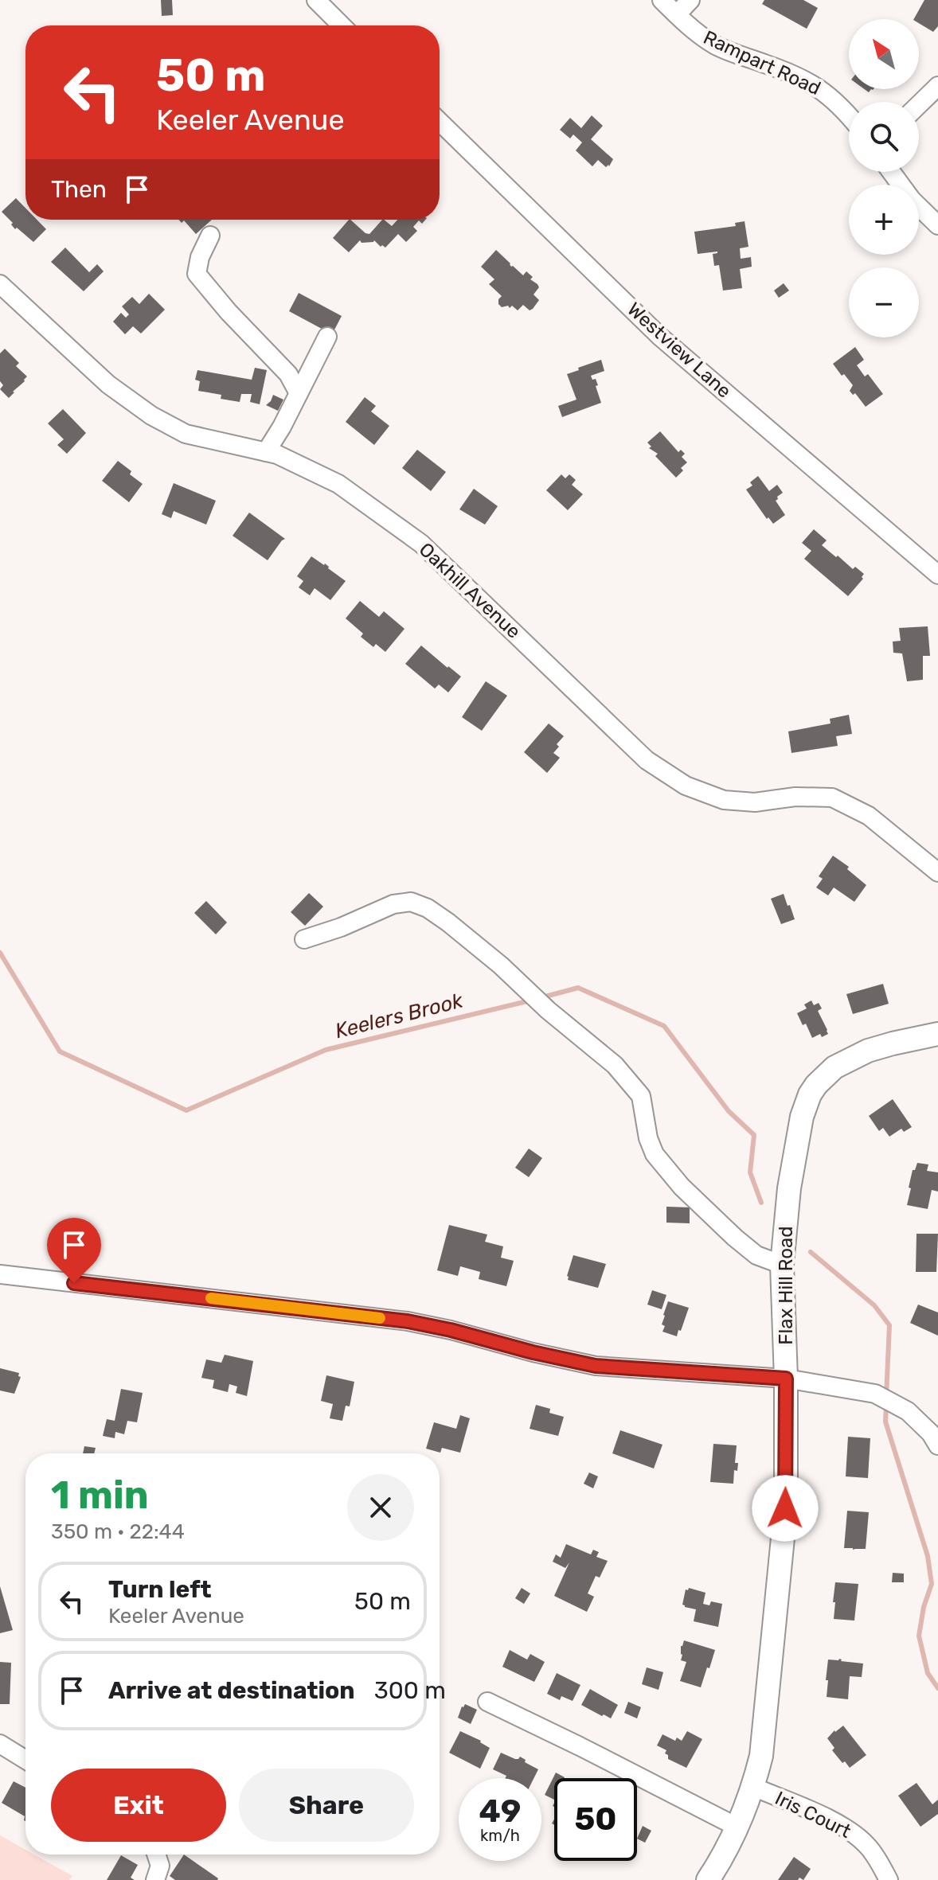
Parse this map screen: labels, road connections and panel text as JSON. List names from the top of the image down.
{
  "streets": {
    "main road": ["Flax Hill Road"],
    "street": [
      "Rampart Road",
      "Westview Lane",
      "Oakhill Avenue",
      "Iris Court"
    ]
  },
  "crossings": [
    ["Flax Hill Road", "Iris Court"]
  ],
  "water": ["Keelers Brook"],
  "north": "top left",
  "page": {
    "map_buttons": ["+", "−"],
    "turn": ["50 m", "Keeler Avenue"],
    "then": "Then",
    "heading": ["1 min", "350 m · 22:44"],
    "list": [
      {
        "name": "Turn left",
        "note": "Keeler Avenue",
        "value": "50 m"
      },
      {
        "name": "Arrive at destination",
        "value": "300 m"
      }
    ],
    "buttons": ["Exit", "Share"],
    "speed": "49 km/h",
    "limit": "50"
  }
}
